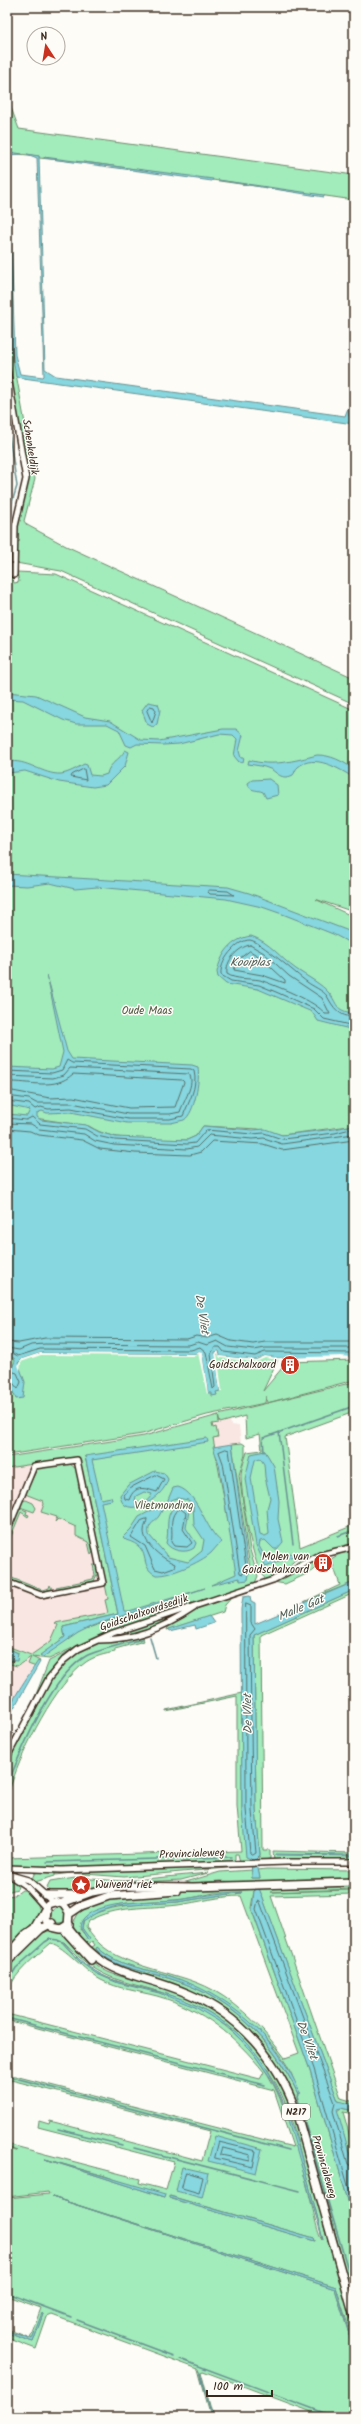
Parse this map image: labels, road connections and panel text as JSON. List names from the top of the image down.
{
  "streets": {
    "main road": ["Provincialeweg", "N217"],
    "street": ["Schenkeldijk", "Goidschalxoordsedijk"]
  },
  "crossings": [
    ["Provincialeweg", "N217"]
  ],
  "water": ["Kooiplas", "De Vliet", "Malle Gat"],
  "parks": ["Oude Maas", "Vlietmonding"],
  "places": {
    "building": ["Goidschalxoord", "Molen van Goidschalxoord"],
    "place": ["Wuivend riet"]
  },
  "scale_bar": "100 m",
  "north": "top"
}
